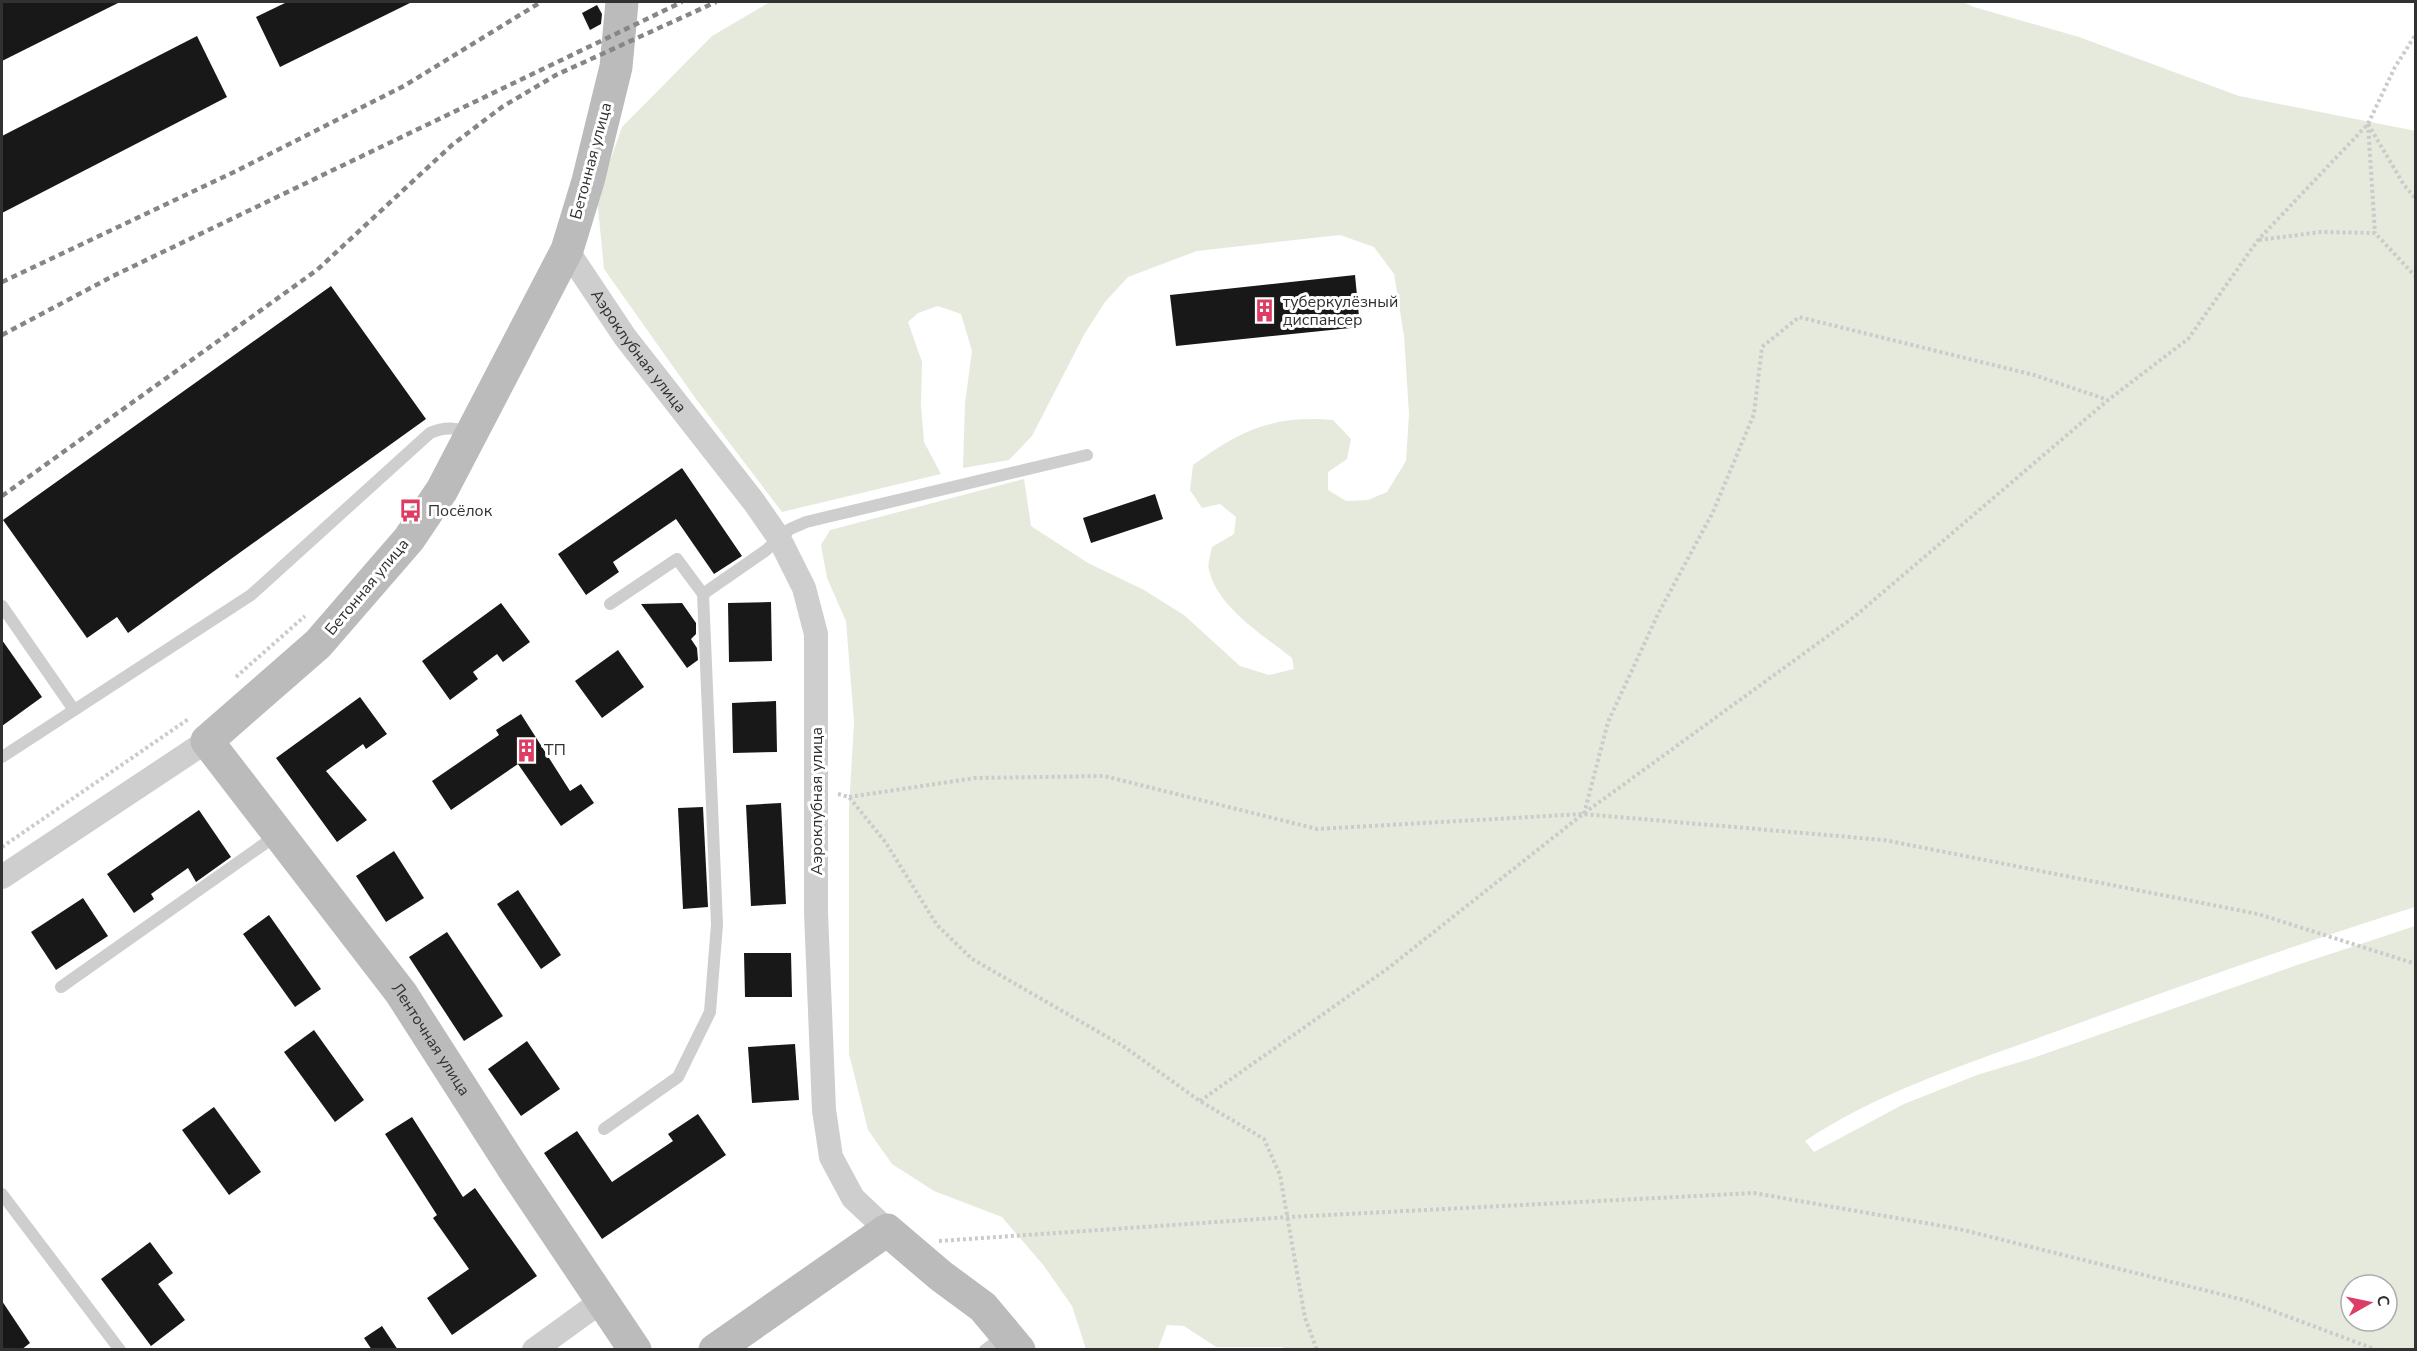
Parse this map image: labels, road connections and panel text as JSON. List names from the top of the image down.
{
  "streets": {
    "street": ["Бетонная улица", "Аэроклубная улица", "Ленточная улица"]
  },
  "crossings": [
    ["Бетонная улица", "Аэроклубная улица"],
    ["Бетонная улица", "Ленточная улица"]
  ],
  "places": {
    "building": ["туберкулёзный диспансер", "ТП"],
    "bus stop": ["Посёлок"]
  },
  "north": "right"
}
